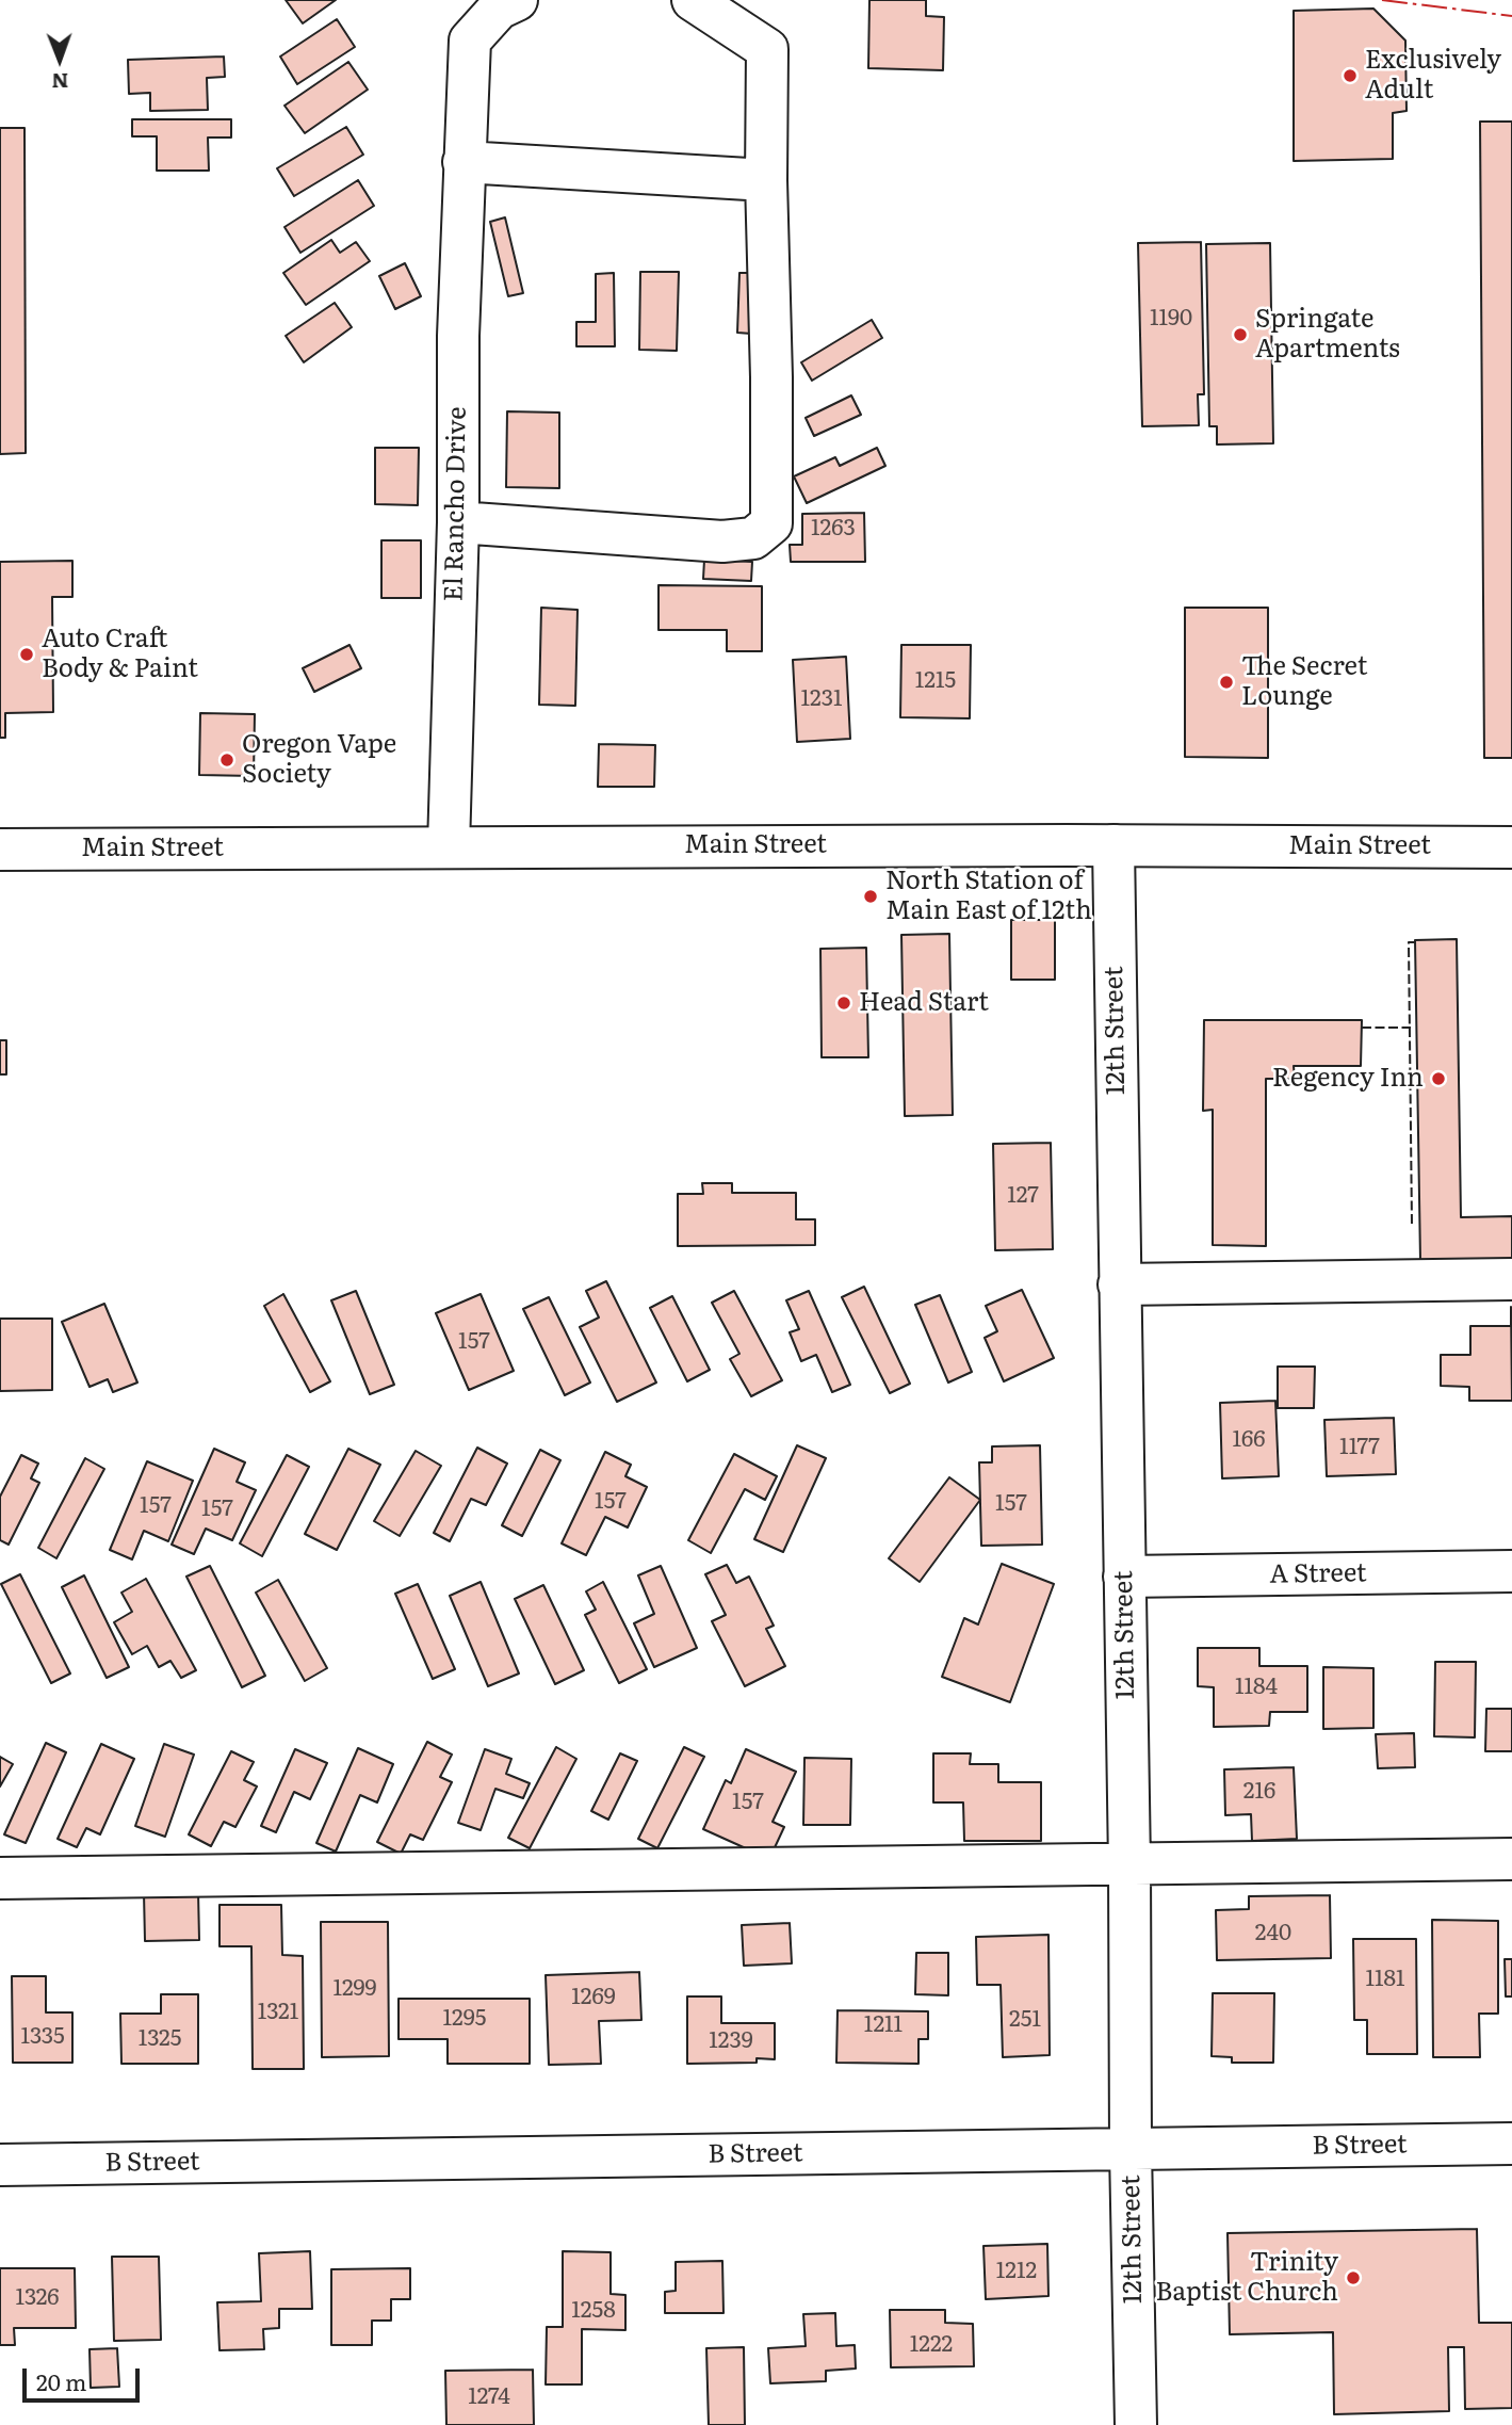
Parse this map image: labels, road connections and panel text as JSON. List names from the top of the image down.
{
  "streets": {
    "street": [
      "El Rancho Drive",
      "Main Street",
      "12th Street",
      "A Street",
      "B Street"
    ]
  },
  "crossings": [
    ["El Rancho Drive", "Main Street"],
    ["Main Street", "12th Street"],
    ["12th Street", "A Street"],
    ["12th Street", "B Street"]
  ],
  "places": [
    "Exclusively Adult",
    "Springate Apartments",
    "Auto Craft Body & Paint",
    "The Secret Lounge",
    "Oregon Vape Society",
    "North Station of Main East of 12th",
    "Head Start",
    "Regency Inn",
    "Trinity Baptist Church"
  ],
  "house_numbers": [
    "1190",
    "1263",
    "1215",
    "1231",
    "127",
    "157",
    "166",
    "1177",
    "157",
    "157",
    "157",
    "157",
    "1184",
    "216",
    "157",
    "240",
    "1181",
    "1299",
    "1269",
    "1321",
    "1295",
    "251",
    "1211",
    "1335",
    "1325",
    "1239",
    "1212",
    "1326",
    "1258",
    "1222",
    "1274"
  ],
  "scale_bar": "20 m",
  "north": "bottom"
}
